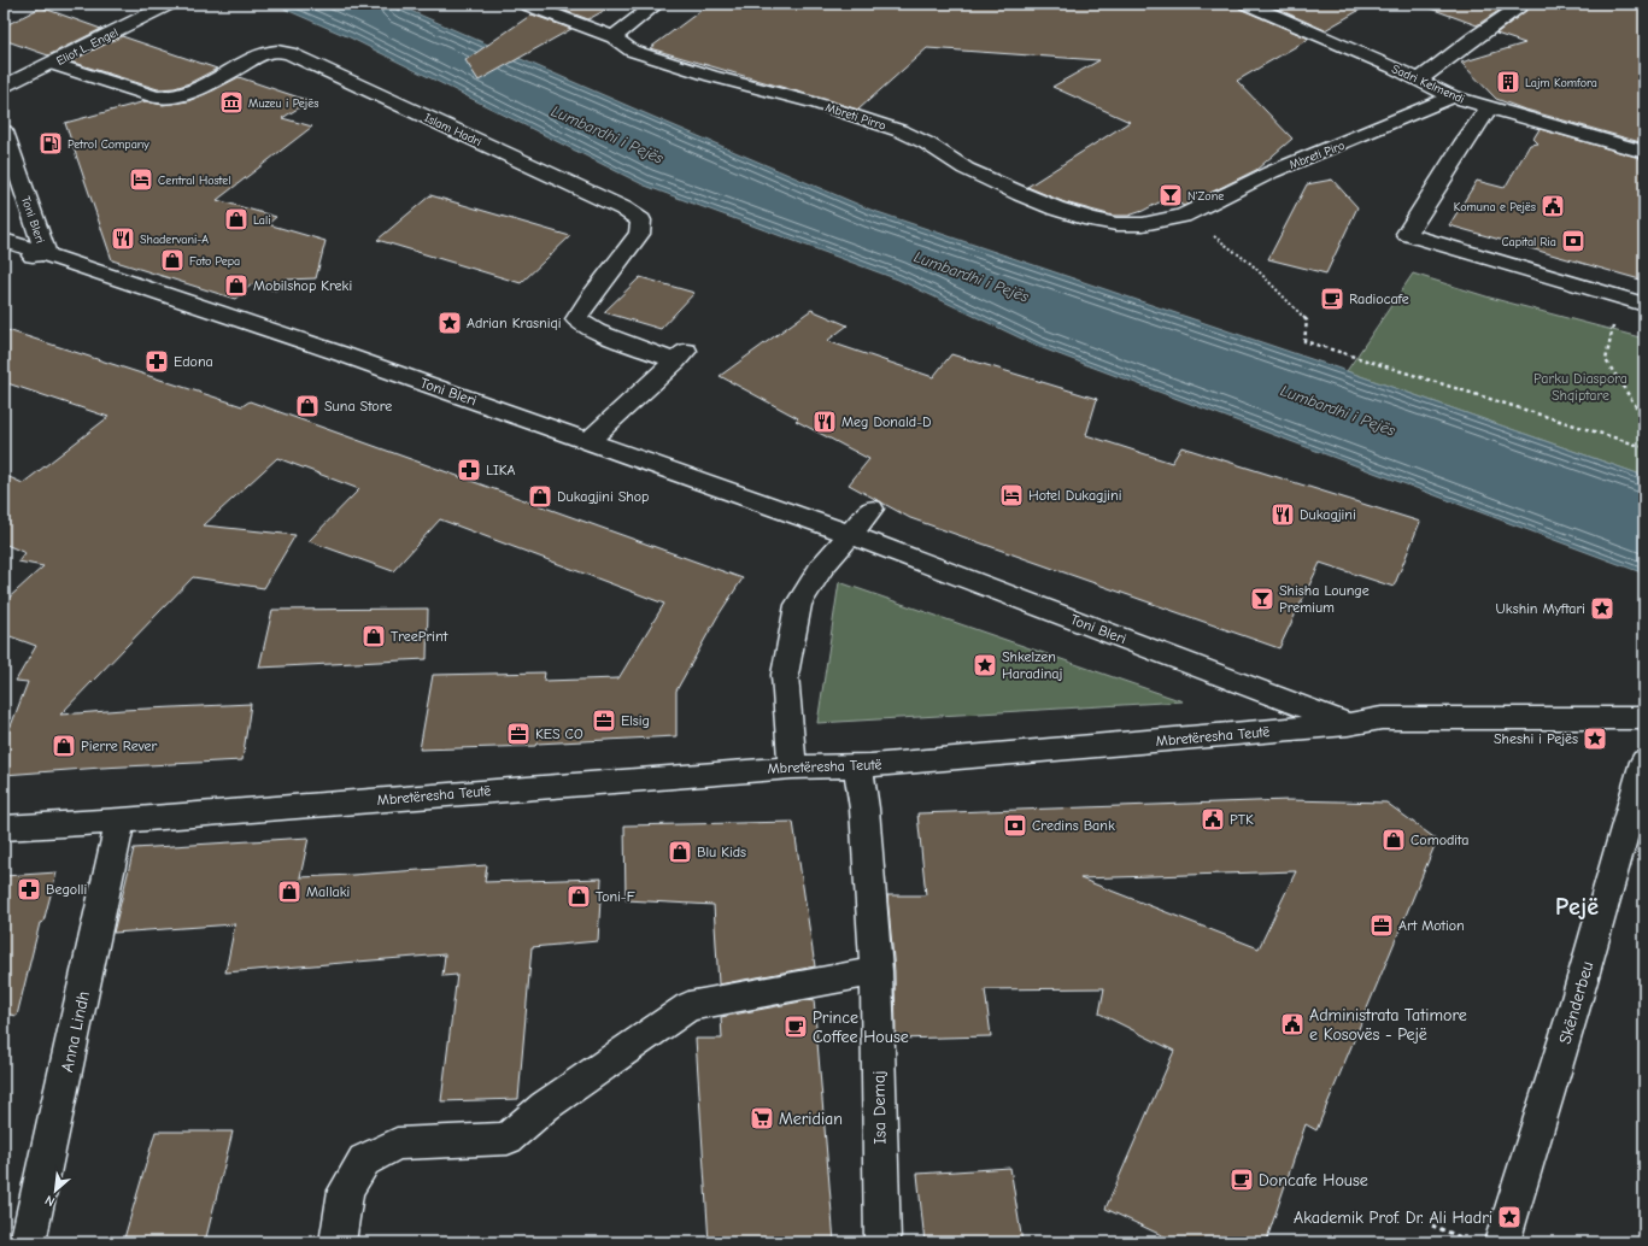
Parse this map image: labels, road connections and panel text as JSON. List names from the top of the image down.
{
  "streets": {
    "street": [
      "Eliot L. Engel",
      "Sadri Kelmendi",
      "Mbreti Pirro",
      "Islam Hadri",
      "Mbreti Piro",
      "Toni Bleri",
      "Mbretëresha Teutë",
      "Skënderbeu",
      "Anna Lindh",
      "Isa Demaj"
    ]
  },
  "crossings": [
    ["Eliot L. Engel", "Islam Hadri"],
    ["Sadri Kelmendi", "Mbreti Piro"],
    ["Mbreti Pirro", "Mbreti Piro"],
    ["Islam Hadri", "Toni Bleri"],
    ["Toni Bleri", "Mbretëresha Teutë"],
    ["Mbretëresha Teutë", "Anna Lindh"],
    ["Mbretëresha Teutë", "Isa Demaj"]
  ],
  "districts": ["Pejë"],
  "water": ["Lumbardhi i Pejës"],
  "parks": ["Parku Diaspora Shqiptare"],
  "places": {
    "building": ["Lajm Komfora"],
    "museum": ["Muzeu i Pejës"],
    "fuel station": ["Petrol Company"],
    "hotel": ["Central Hostel", "Hotel Dukagjini"],
    "bar": ["N'Zone", "Shisha Lounge Premium"],
    "public building": ["Komuna e Pejës", "PTK", "Administrata Tatimore e Kosovës - Pejë"],
    "shop": [
      "Lali",
      "Foto Pepa",
      "Mobilshop Kreki",
      "Suna Store",
      "Dukagjini Shop",
      "TreePrint",
      "Pierre Rever",
      "Comodita",
      "Blu Kids",
      "Mallaki",
      "Toni-F"
    ],
    "restaurant": ["Shadervani-A", "Meg Donald-D", "Dukagjini"],
    "bank": ["Capital Ria", "Credins Bank"],
    "cafe": ["Radiocafe", "Prince Coffee House", "Doncafe House"],
    "place": [
      "Adrian Krasniqi",
      "Ukshin Myftari",
      "Shkelzen Haradinaj",
      "Sheshi i Pejës",
      "Akademik Prof. Dr. Ali Hadri"
    ],
    "pharmacy": ["Edona", "LIKA", "Begolli"],
    "office": ["Elsig", "KES CO", "Art Motion"],
    "supermarket": ["Meridian"]
  },
  "north": "bottom left"
}
